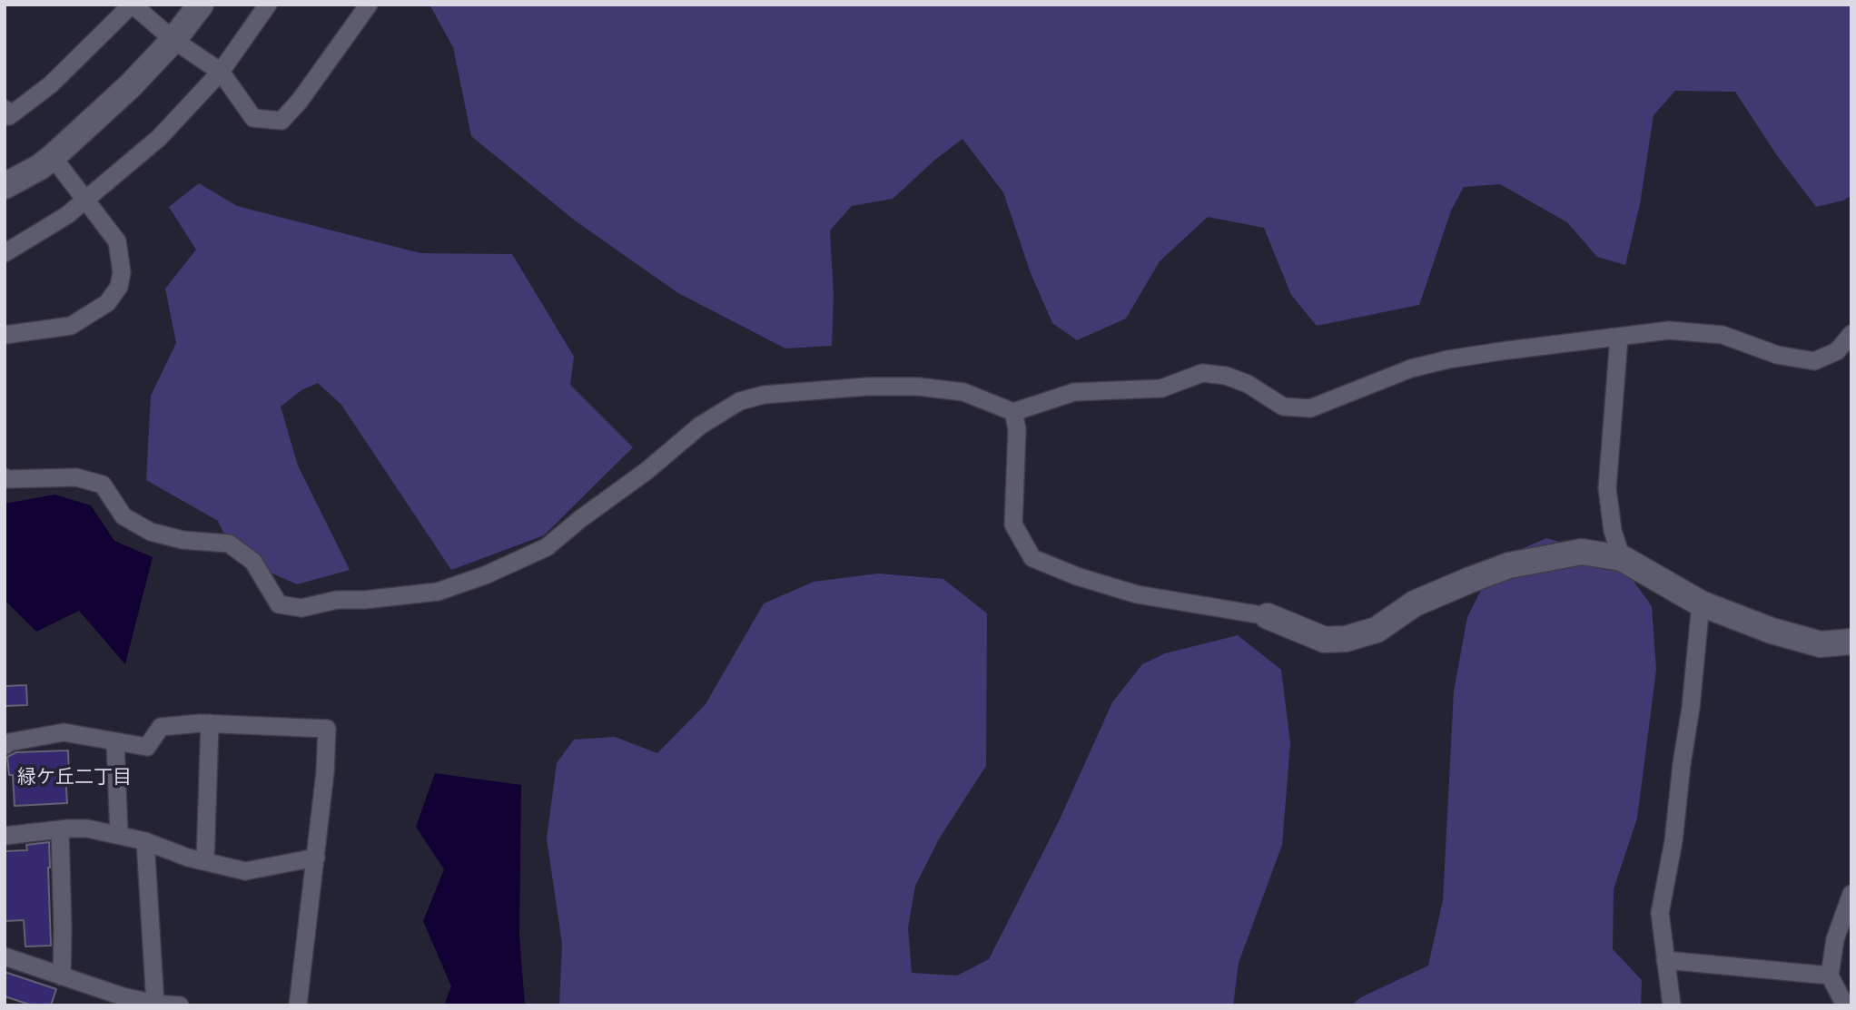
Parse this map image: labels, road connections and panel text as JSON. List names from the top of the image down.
{
  "districts": ["緑ケ丘二丁目"]
}
